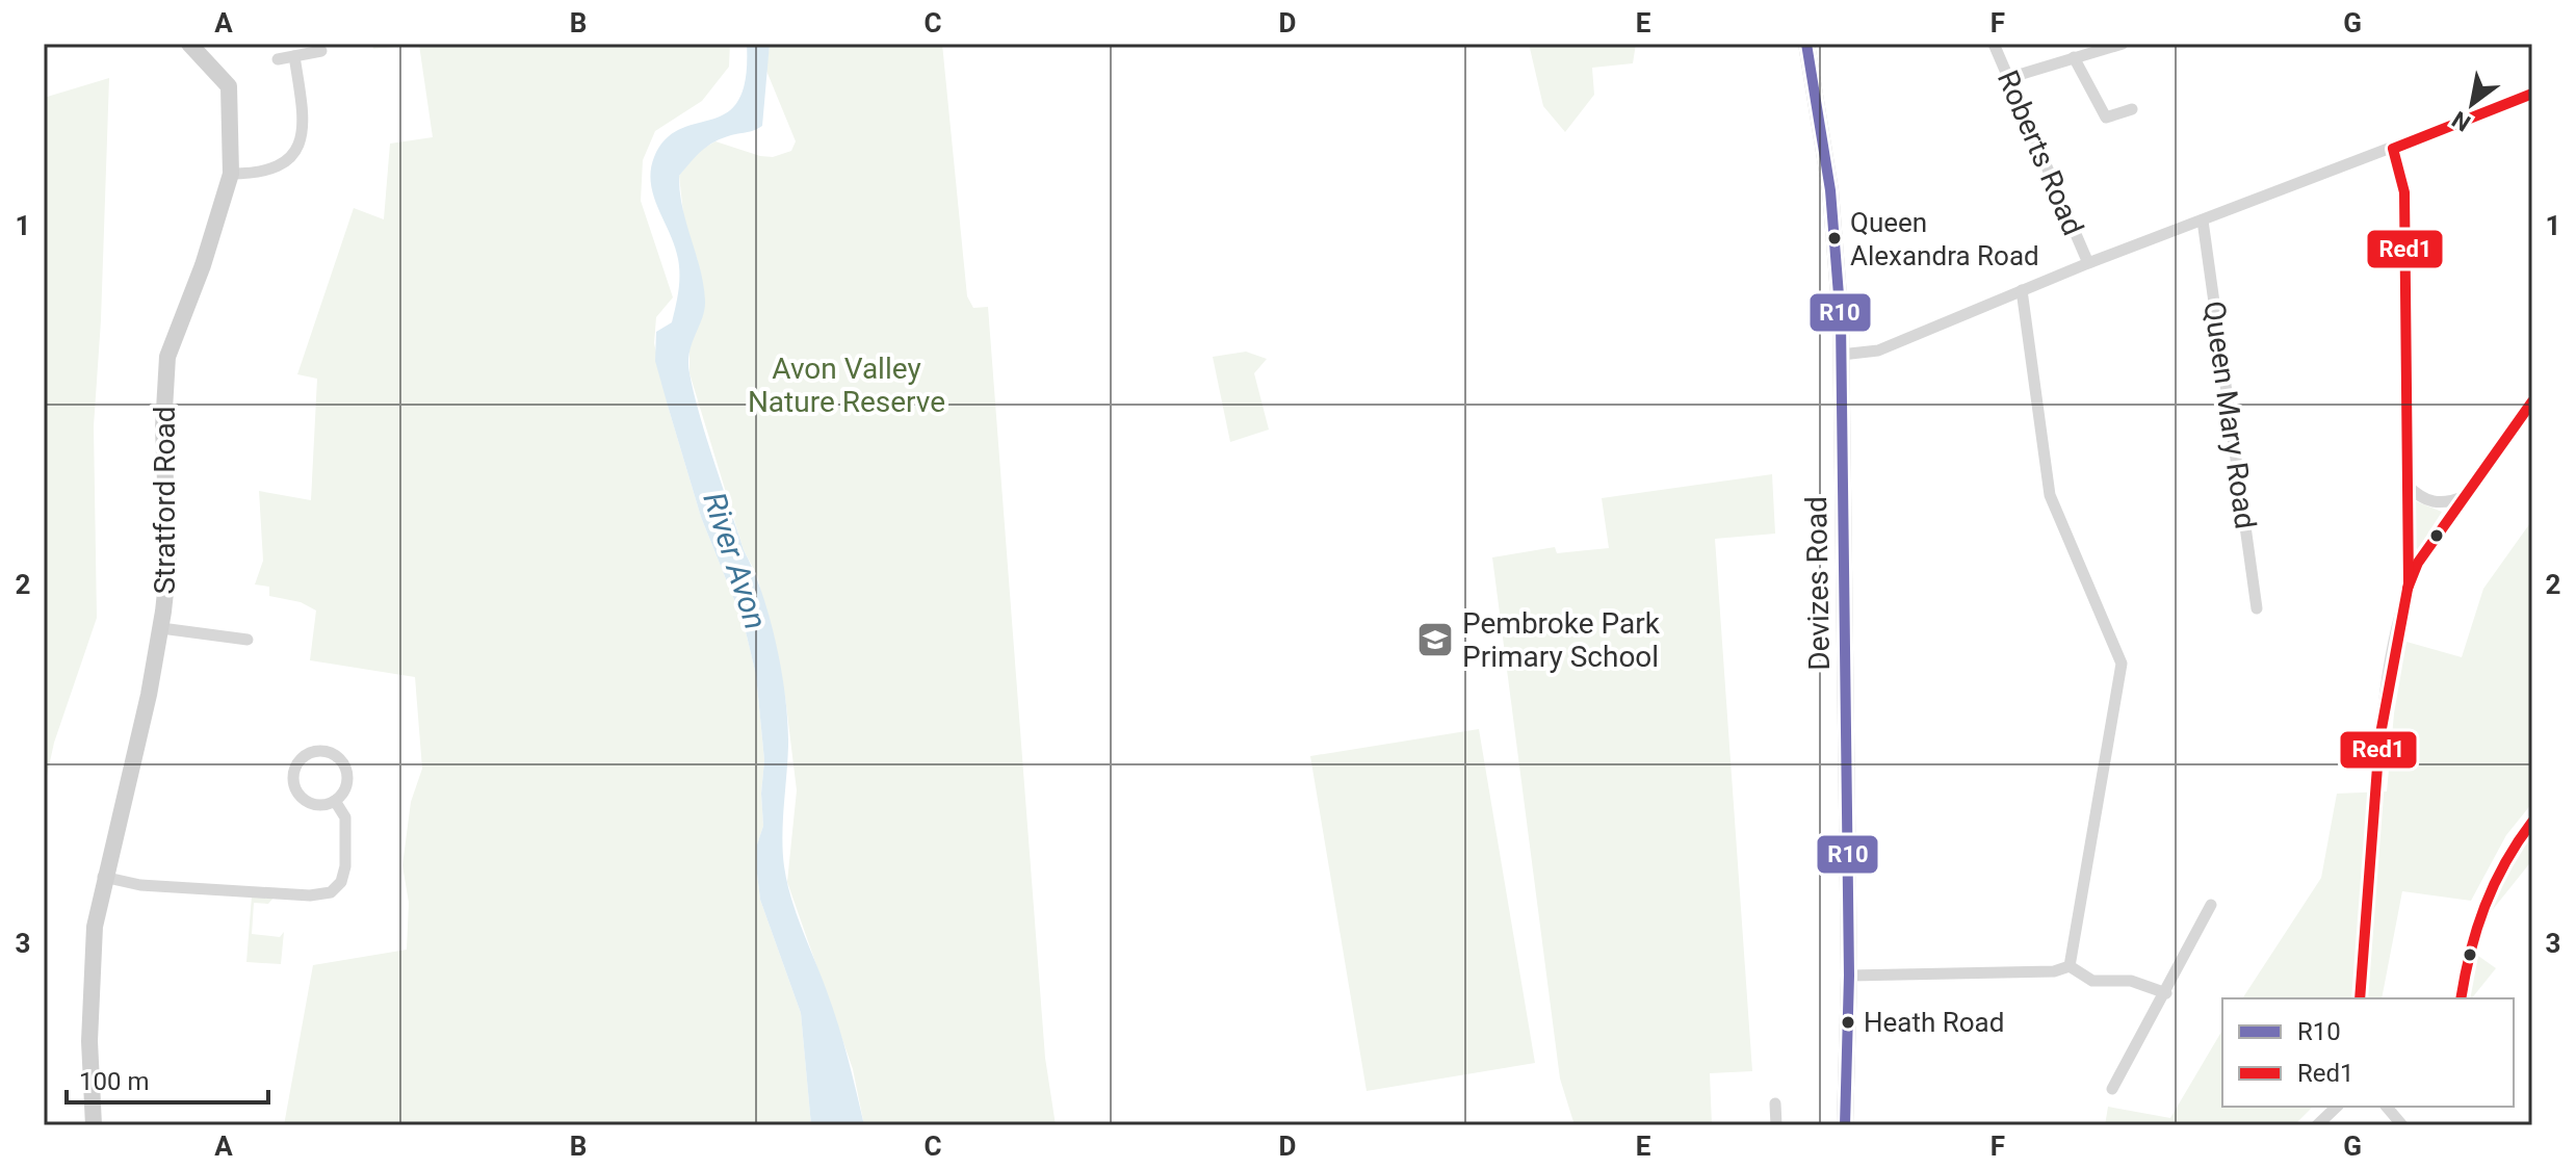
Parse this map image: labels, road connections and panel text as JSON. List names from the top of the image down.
{
  "streets": {
    "main road": ["Devizes Road"],
    "street": ["Roberts Road", "Queen Mary Road", "Stratford Road"]
  },
  "water": ["River Avon"],
  "parks": ["Avon Valley Nature Reserve"],
  "places": {
    "other": ["Queen Alexandra Road", "Heath Road"],
    "school or university": ["Pembroke Park Primary School"]
  },
  "lines": ["transit line R10", "transit line Red1"],
  "legend": ["R10", "Red1"],
  "scale_bar": "100 m",
  "north": "bottom left",
  "grid": {
    "columns": [
      "A",
      "B",
      "C",
      "D",
      "E",
      "F",
      "G"
    ],
    "rows": ["1", "2", "3"]
  }
}
